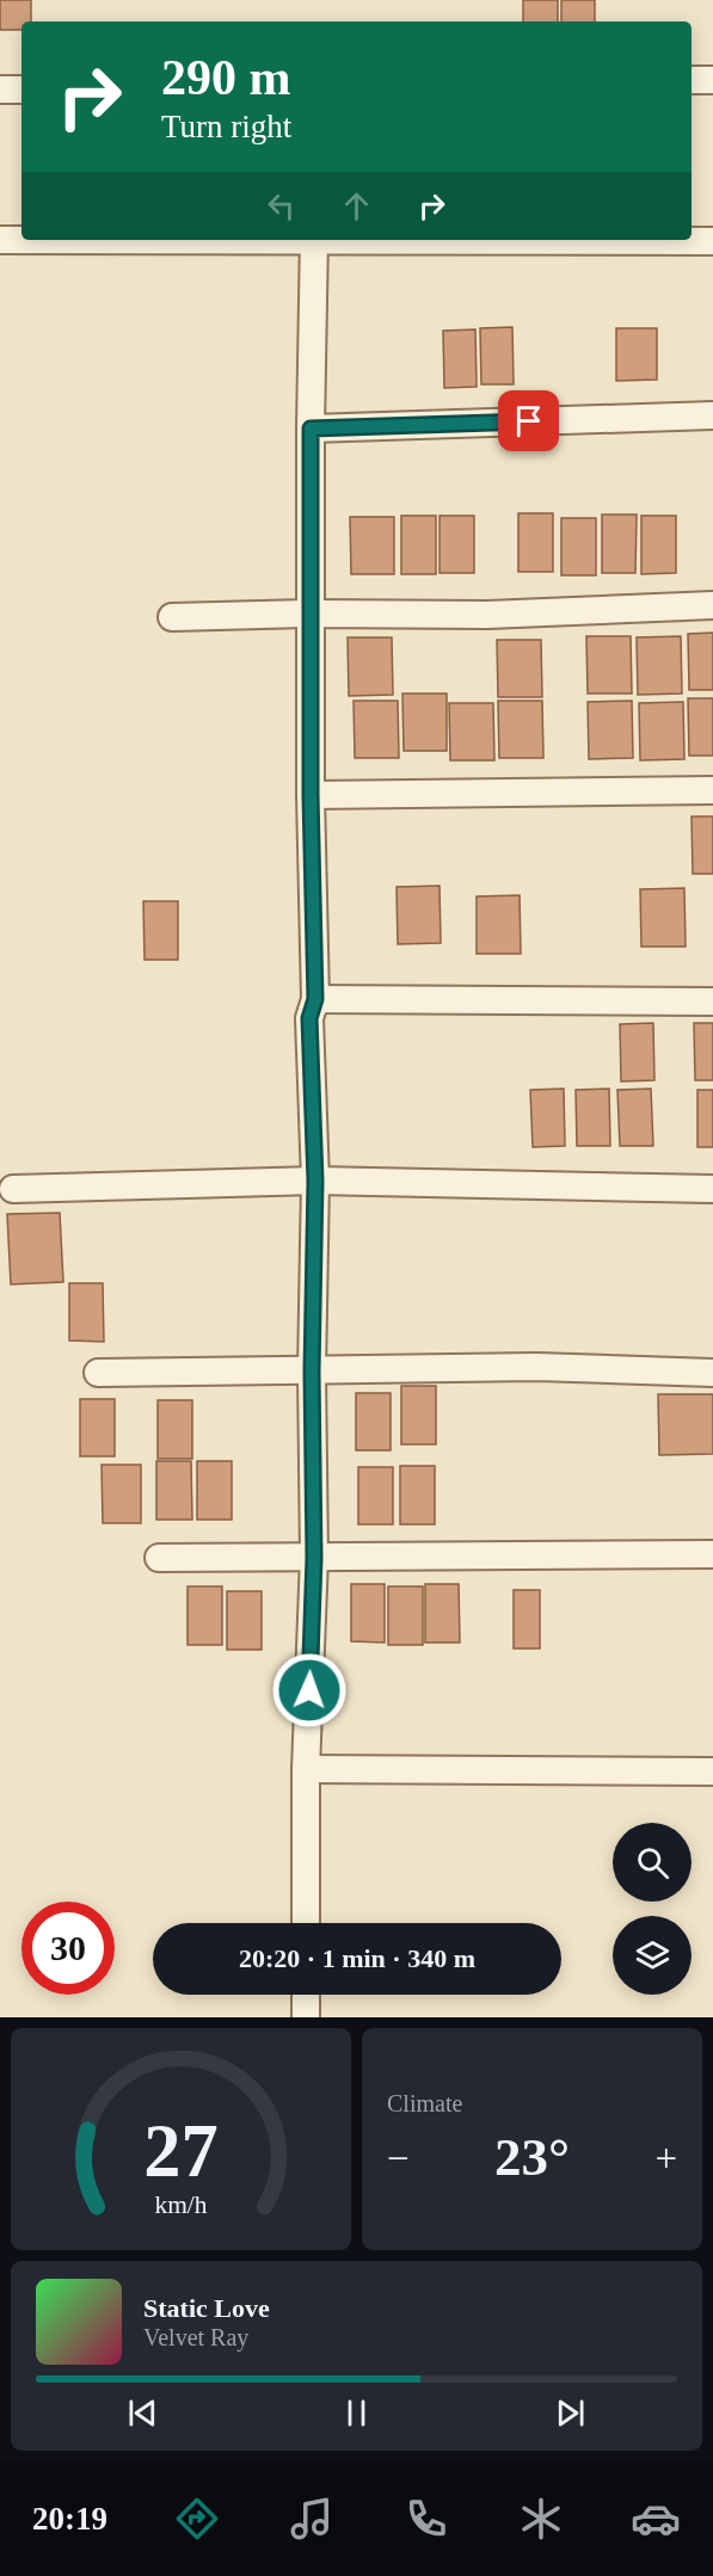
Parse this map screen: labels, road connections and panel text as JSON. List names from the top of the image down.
{
  "page": {
    "turn": ["290 m", "Turn right"],
    "limit": "30",
    "trip": "20:20 · 1 min · 340 m",
    "tile": "Climate",
    "heat": ["−", "23°", "+"],
    "song": ["Static Love", "Velvet Ray"],
    "tabs": "20:19",
    "gauge": ["27", "km/h"]
  }
}
